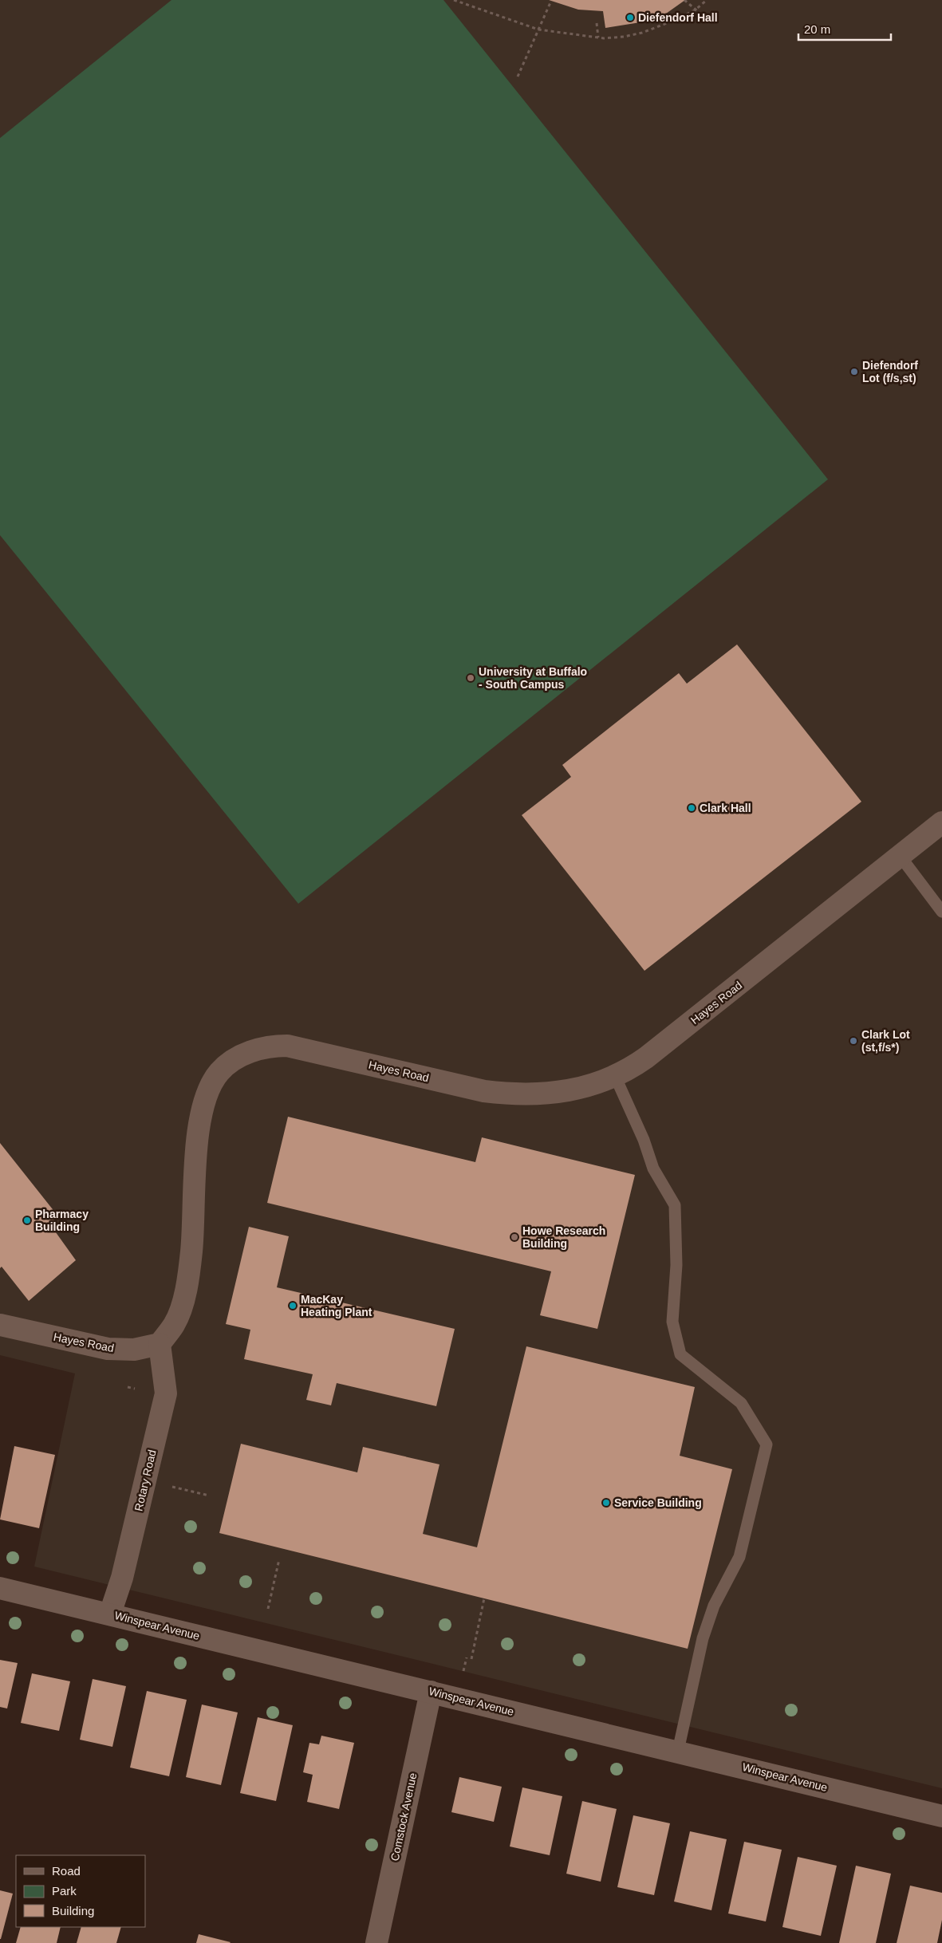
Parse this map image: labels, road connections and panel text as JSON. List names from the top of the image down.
{
  "streets": {
    "street": [
      "Hayes Road",
      "Rotary Road",
      "Winspear Avenue",
      "Comstock Avenue"
    ]
  },
  "crossings": [
    ["Hayes Road", "Rotary Road"],
    ["Rotary Road", "Winspear Avenue"],
    ["Winspear Avenue", "Comstock Avenue"]
  ],
  "places": [
    "Diefendorf Hall",
    "Diefendorf Lot (f/s,st)",
    "University at Buffalo - South Campus",
    "Clark Hall",
    "Clark Lot (st,f/s*)",
    "Pharmacy Building",
    "Howe Research Building",
    "MacKay Heating Plant",
    "Service Building"
  ],
  "legend": ["Road", "Park", "Building"],
  "scale_bar": "20 m"
}
